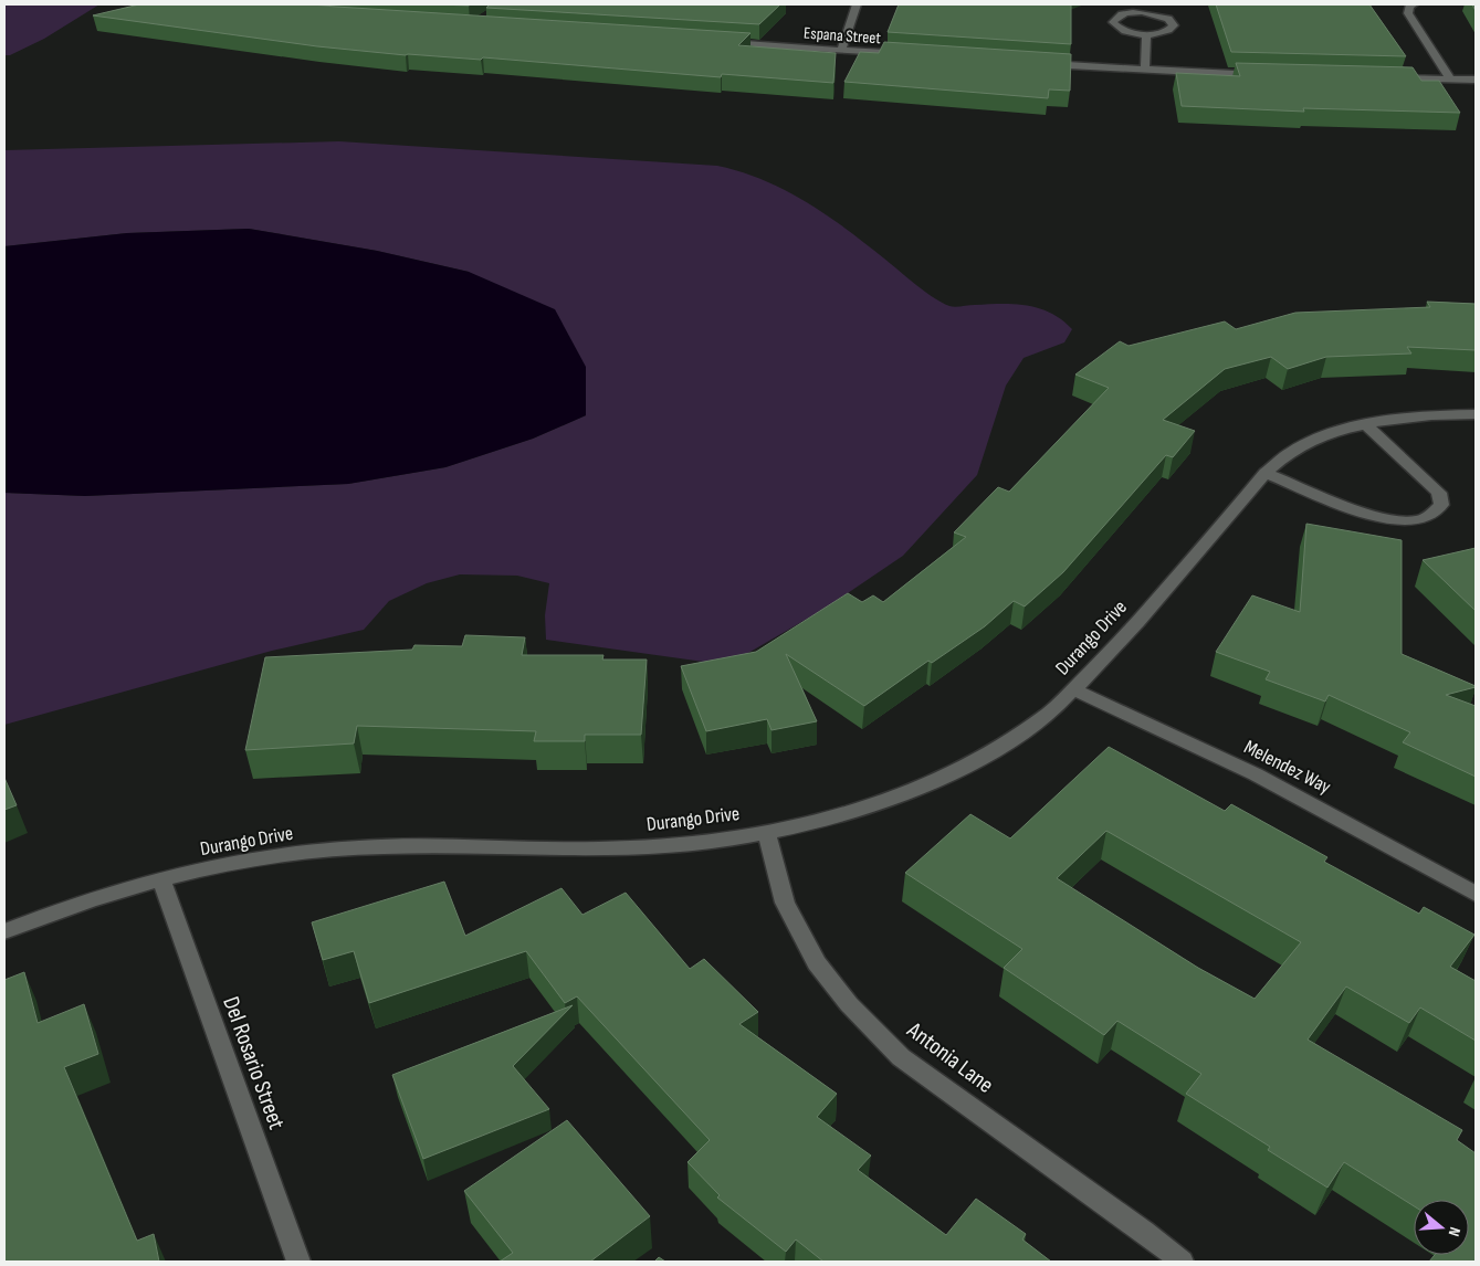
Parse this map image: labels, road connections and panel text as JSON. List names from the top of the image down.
{
  "streets": {
    "street": [
      "Espana Street",
      "Durango Drive",
      "Melendez Way",
      "Antonia Lane",
      "Del Rosario Street"
    ]
  },
  "crossings": [
    ["Durango Drive", "Melendez Way"],
    ["Durango Drive", "Antonia Lane"],
    ["Durango Drive", "Del Rosario Street"]
  ],
  "north": "right"
}
